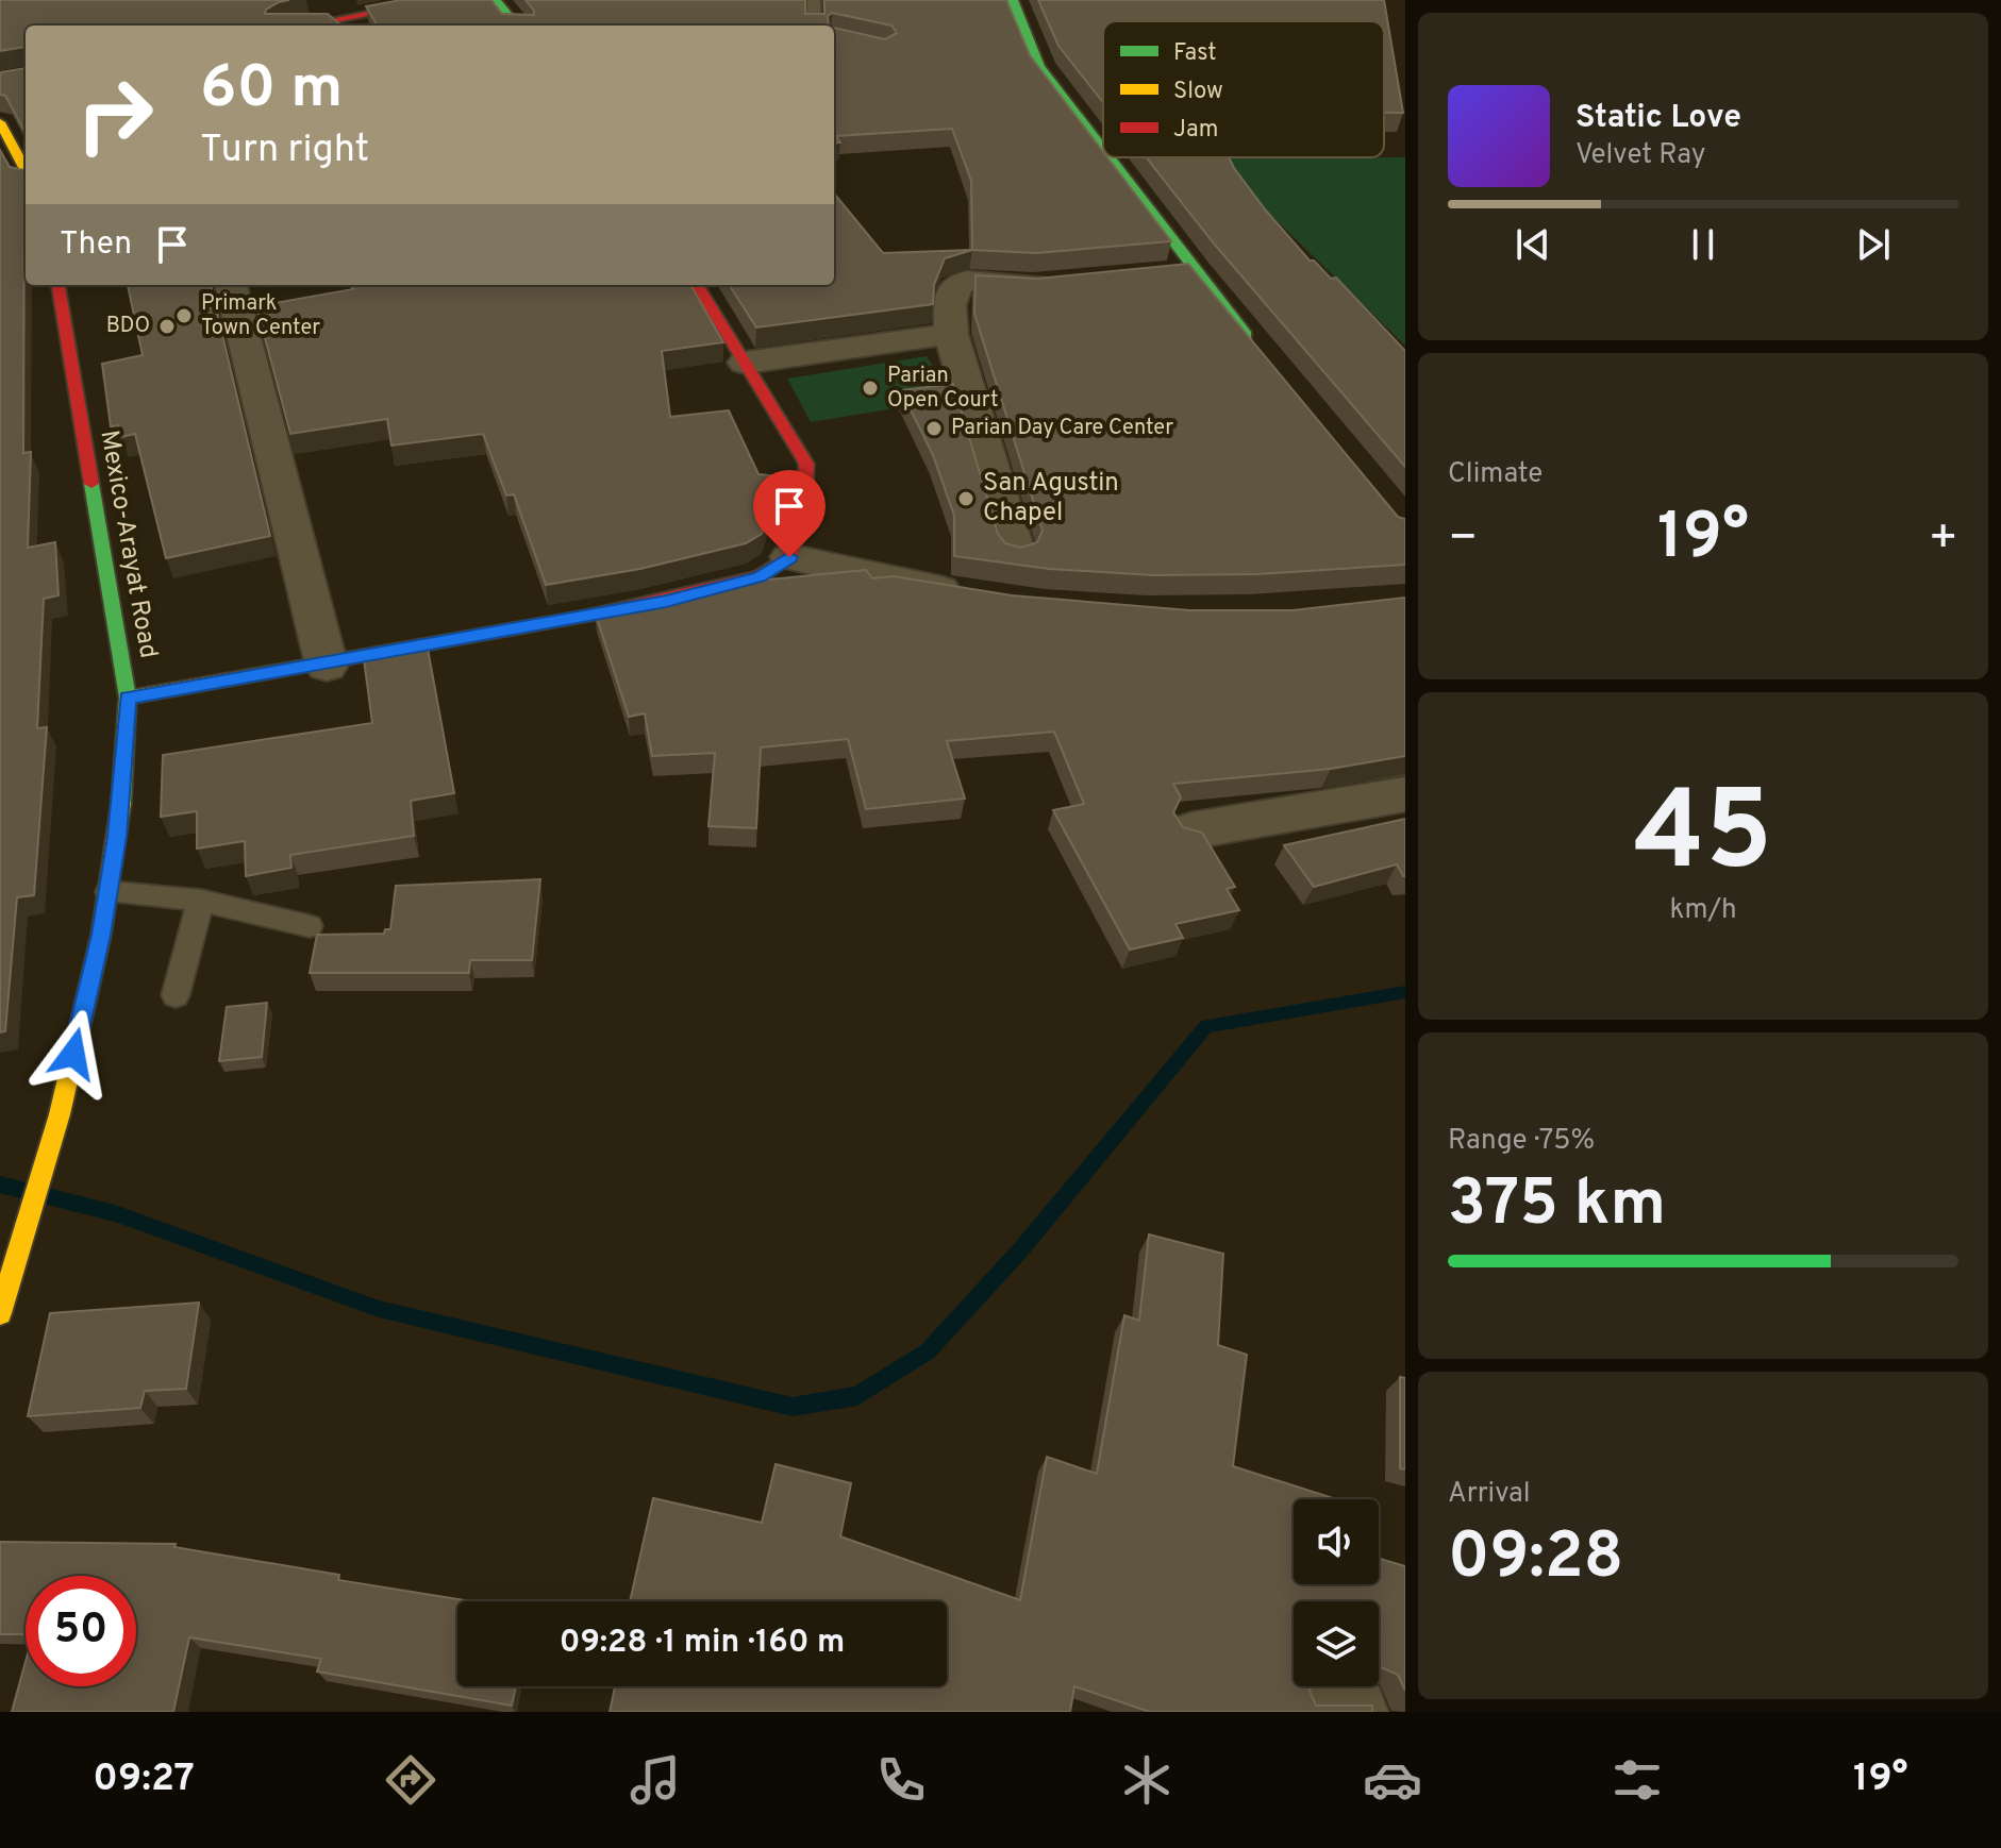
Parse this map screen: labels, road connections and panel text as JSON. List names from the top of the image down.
{
  "streets": {
    "main road": ["Mexico-Arayat Road"]
  },
  "places": [
    "Primark Town Center",
    "BDO",
    "Parian Open Court",
    "Parian Day Care Center",
    "San Agustin Chapel"
  ],
  "legend": ["Fast", "Slow", "Jam"],
  "page": {
    "turn": ["60 m", "Turn right"],
    "song": ["Static Love", "Velvet Ray"],
    "then": "Then",
    "tile": [
      "Climate",
      ["45", "km/h"],
      ["Range · 75%", "375 km"],
      ["Arrival", "09:28"]
    ],
    "heat": ["−", "19°", "+"],
    "limit": "50",
    "trip": "09:28 · 1 min · 160 m",
    "tabs": ["09:27", "19°"]
  }
}
